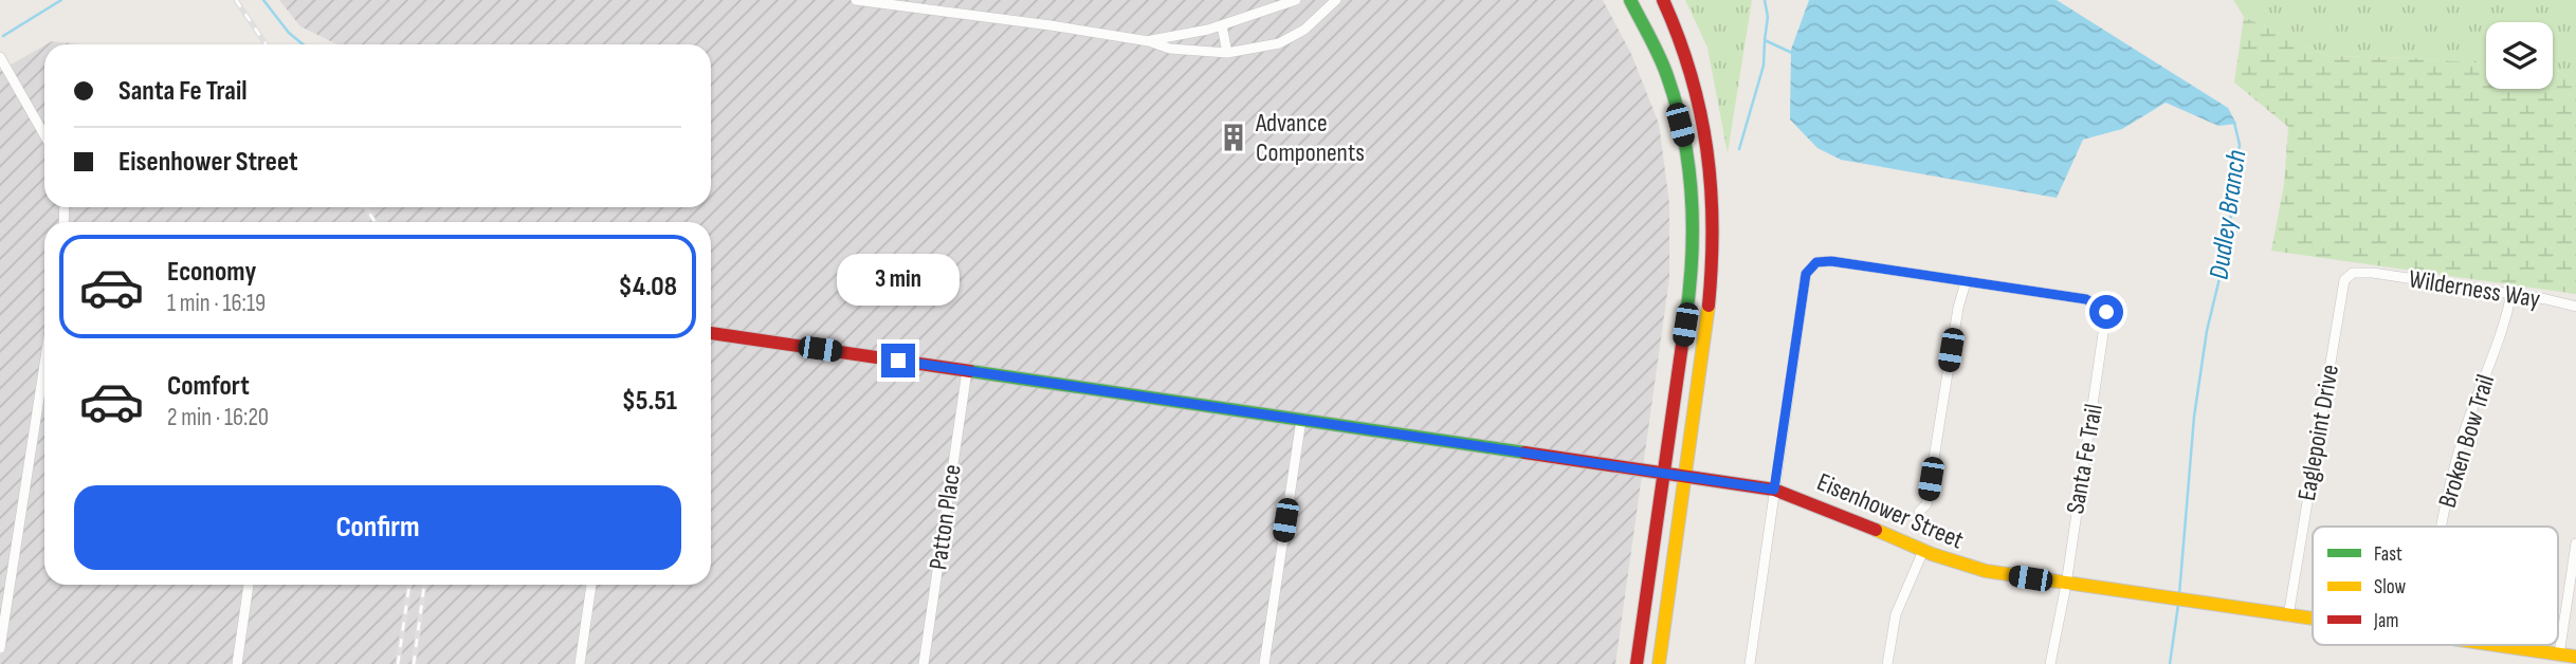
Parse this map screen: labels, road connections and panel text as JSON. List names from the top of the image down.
{
  "streets": {
    "street": [
      "Wilderness Way",
      "Eaglepoint Drive",
      "Broken Bow Trail",
      "Santa Fe Trail",
      "Eisenhower Street",
      "Patton Place"
    ]
  },
  "crossings": [
    ["Wilderness Way", "Eaglepoint Drive"],
    ["Wilderness Way", "Broken Bow Trail"],
    ["Eaglepoint Drive", "Eisenhower Street"],
    ["Santa Fe Trail", "Eisenhower Street"],
    ["Eisenhower Street", "Patton Place"]
  ],
  "water": ["Dudley Branch"],
  "places": {
    "building": ["Advance Components"]
  },
  "legend": ["Fast", "Slow", "Jam"],
  "page": {
    "banner": ["Santa Fe Trail", "Eisenhower Street"],
    "list": [
      {
        "name": "Economy",
        "note": "1 min · 16:19",
        "value": "$4.08"
      },
      {
        "name": "Comfort",
        "note": "2 min · 16:20",
        "value": "$5.51"
      }
    ],
    "bubble": "3 min",
    "buttons": "Confirm"
  }
}
